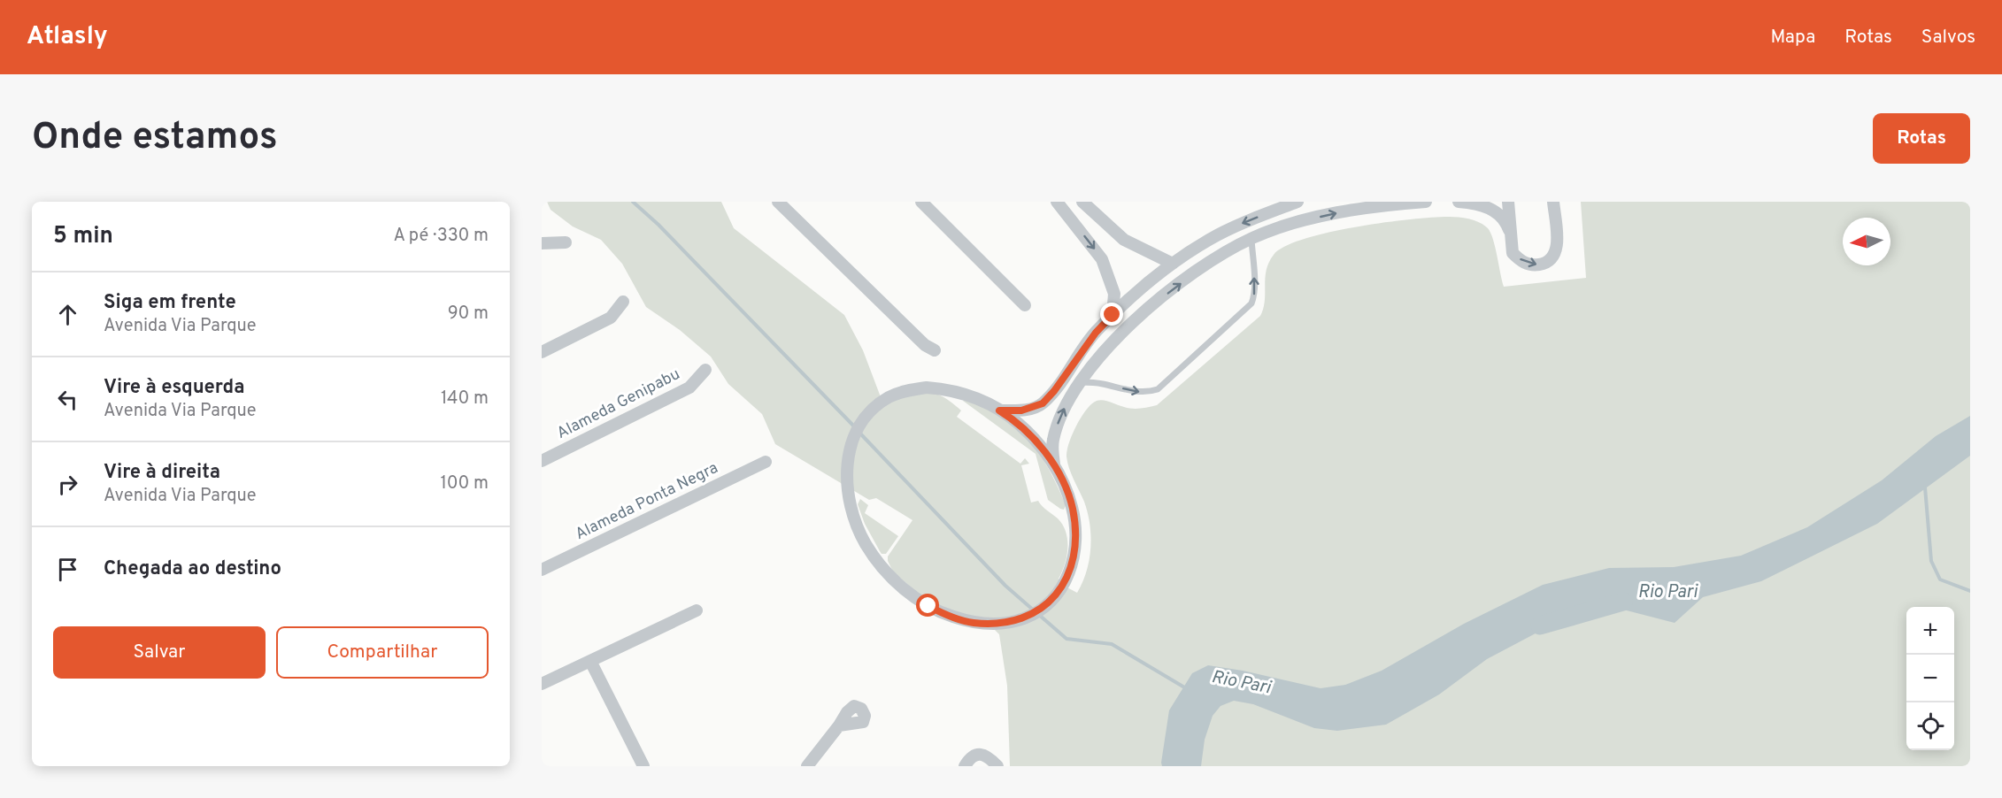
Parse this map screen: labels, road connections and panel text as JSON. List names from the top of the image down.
{
  "streets": {
    "street": ["Alameda Genipabu", "Alameda Ponta Negra"]
  },
  "water": ["Rio Pari"],
  "north": "left",
  "page": {
    "header": "Atlasly",
    "nav": ["Mapa", "Rotas", "Salvos"],
    "buttons": [
      "Rotas",
      ["Salvar", "Compartilhar"]
    ],
    "title": "Onde estamos",
    "heading": ["5 min", "A pé · 330 m"],
    "list": [
      ["Siga em frente", "Avenida Via Parque", "90 m"],
      ["Vire à esquerda", "Avenida Via Parque", "140 m"],
      ["Vire à direita", "Avenida Via Parque", "100 m"],
      "Chegada ao destino"
    ],
    "map_buttons": ["+", "−"]
  }
}
